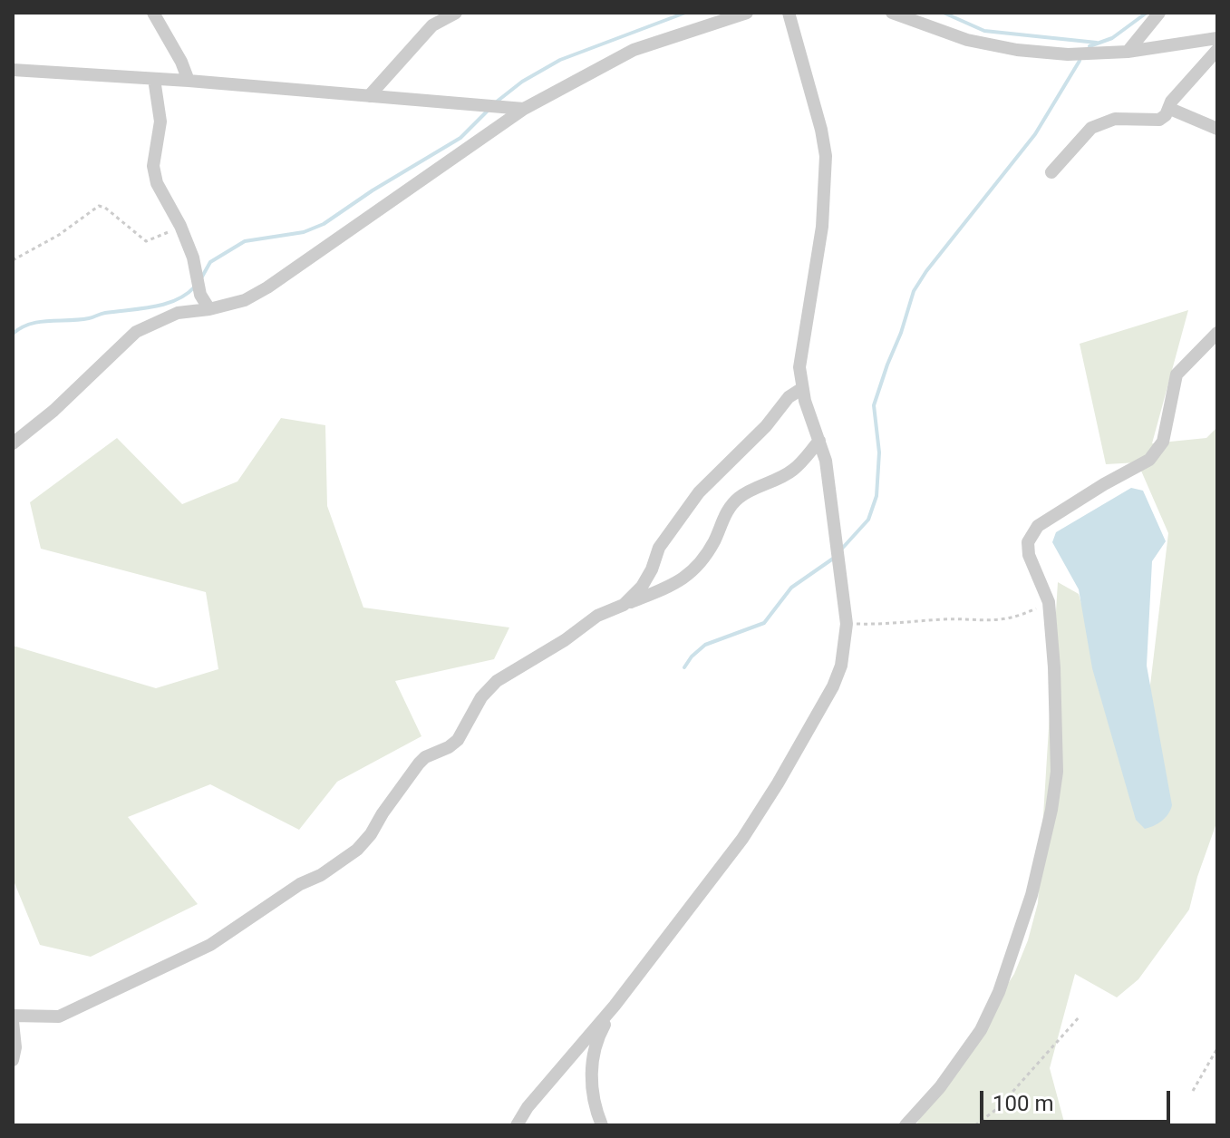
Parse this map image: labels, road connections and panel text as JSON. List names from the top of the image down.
{
  "scale_bar": "100 m"
}
